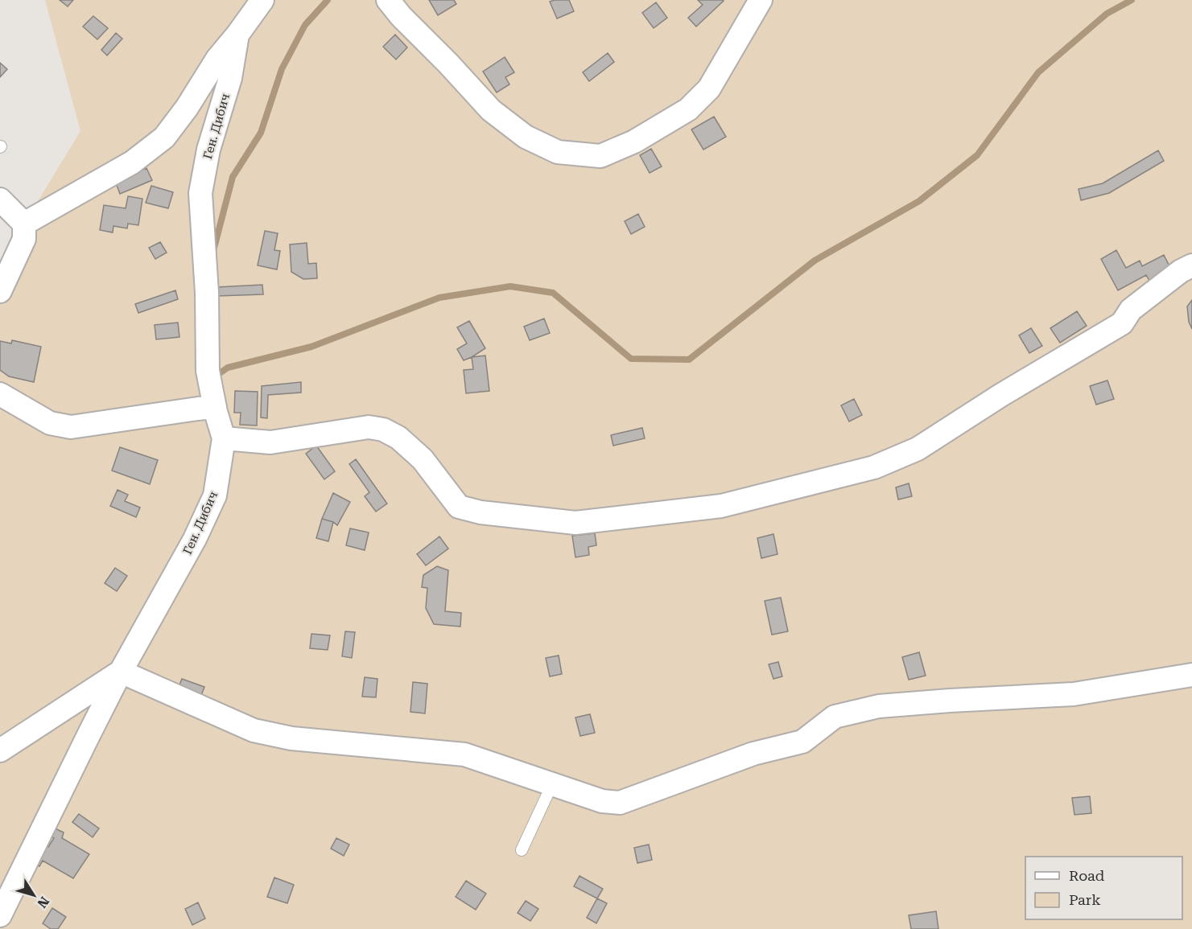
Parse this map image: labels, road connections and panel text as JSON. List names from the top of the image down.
{
  "streets": {
    "street": ["Ген. Дибич"]
  },
  "legend": ["Road", "Park"],
  "north": "bottom right"
}
